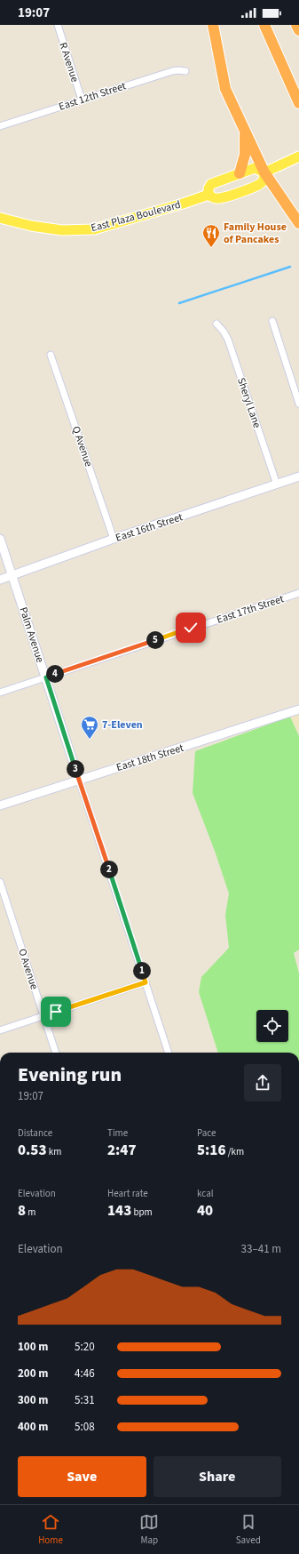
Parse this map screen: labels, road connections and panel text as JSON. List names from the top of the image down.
{
  "streets": {
    "main road": ["East Plaza Boulevard"],
    "street": [
      "R Avenue",
      "East 12th Street",
      "Sheryl Lane",
      "Q Avenue",
      "East 16th Street",
      "East 17th Street",
      "Palm Avenue",
      "East 18th Street",
      "O Avenue"
    ]
  },
  "crossings": [
    ["R Avenue", "East 12th Street"],
    ["Sheryl Lane", "East 16th Street"],
    ["Q Avenue", "East 16th Street"],
    ["East 16th Street", "Palm Avenue"],
    ["East 17th Street", "Palm Avenue"],
    ["Palm Avenue", "East 18th Street"]
  ],
  "places": {
    "restaurant": ["Family House of Pancakes"],
    "supermarket": ["7-Eleven"]
  },
  "page": {
    "status": "19:07",
    "pins": [
      "5",
      "4",
      "3",
      "2",
      "1"
    ],
    "heading": ["Evening run", "19:07"],
    "stats": [
      ["Distance", "0.53 km"],
      ["Time", "2:47"],
      ["Pace", "5:16 /km"],
      ["Elevation", "8 m"],
      ["Heart rate", "143 bpm"],
      ["kcal", "40"]
    ],
    "chart": ["Elevation", "33–41 m"],
    "list": [
      {
        "name": "100 m",
        "note": "5:20"
      },
      {
        "name": "200 m",
        "note": "4:46"
      },
      {
        "name": "300 m",
        "note": "5:31"
      },
      {
        "name": "400 m",
        "note": "5:08"
      }
    ],
    "buttons": ["Save", "Share"],
    "tabs": ["Home", "Map", "Saved"]
  }
}
